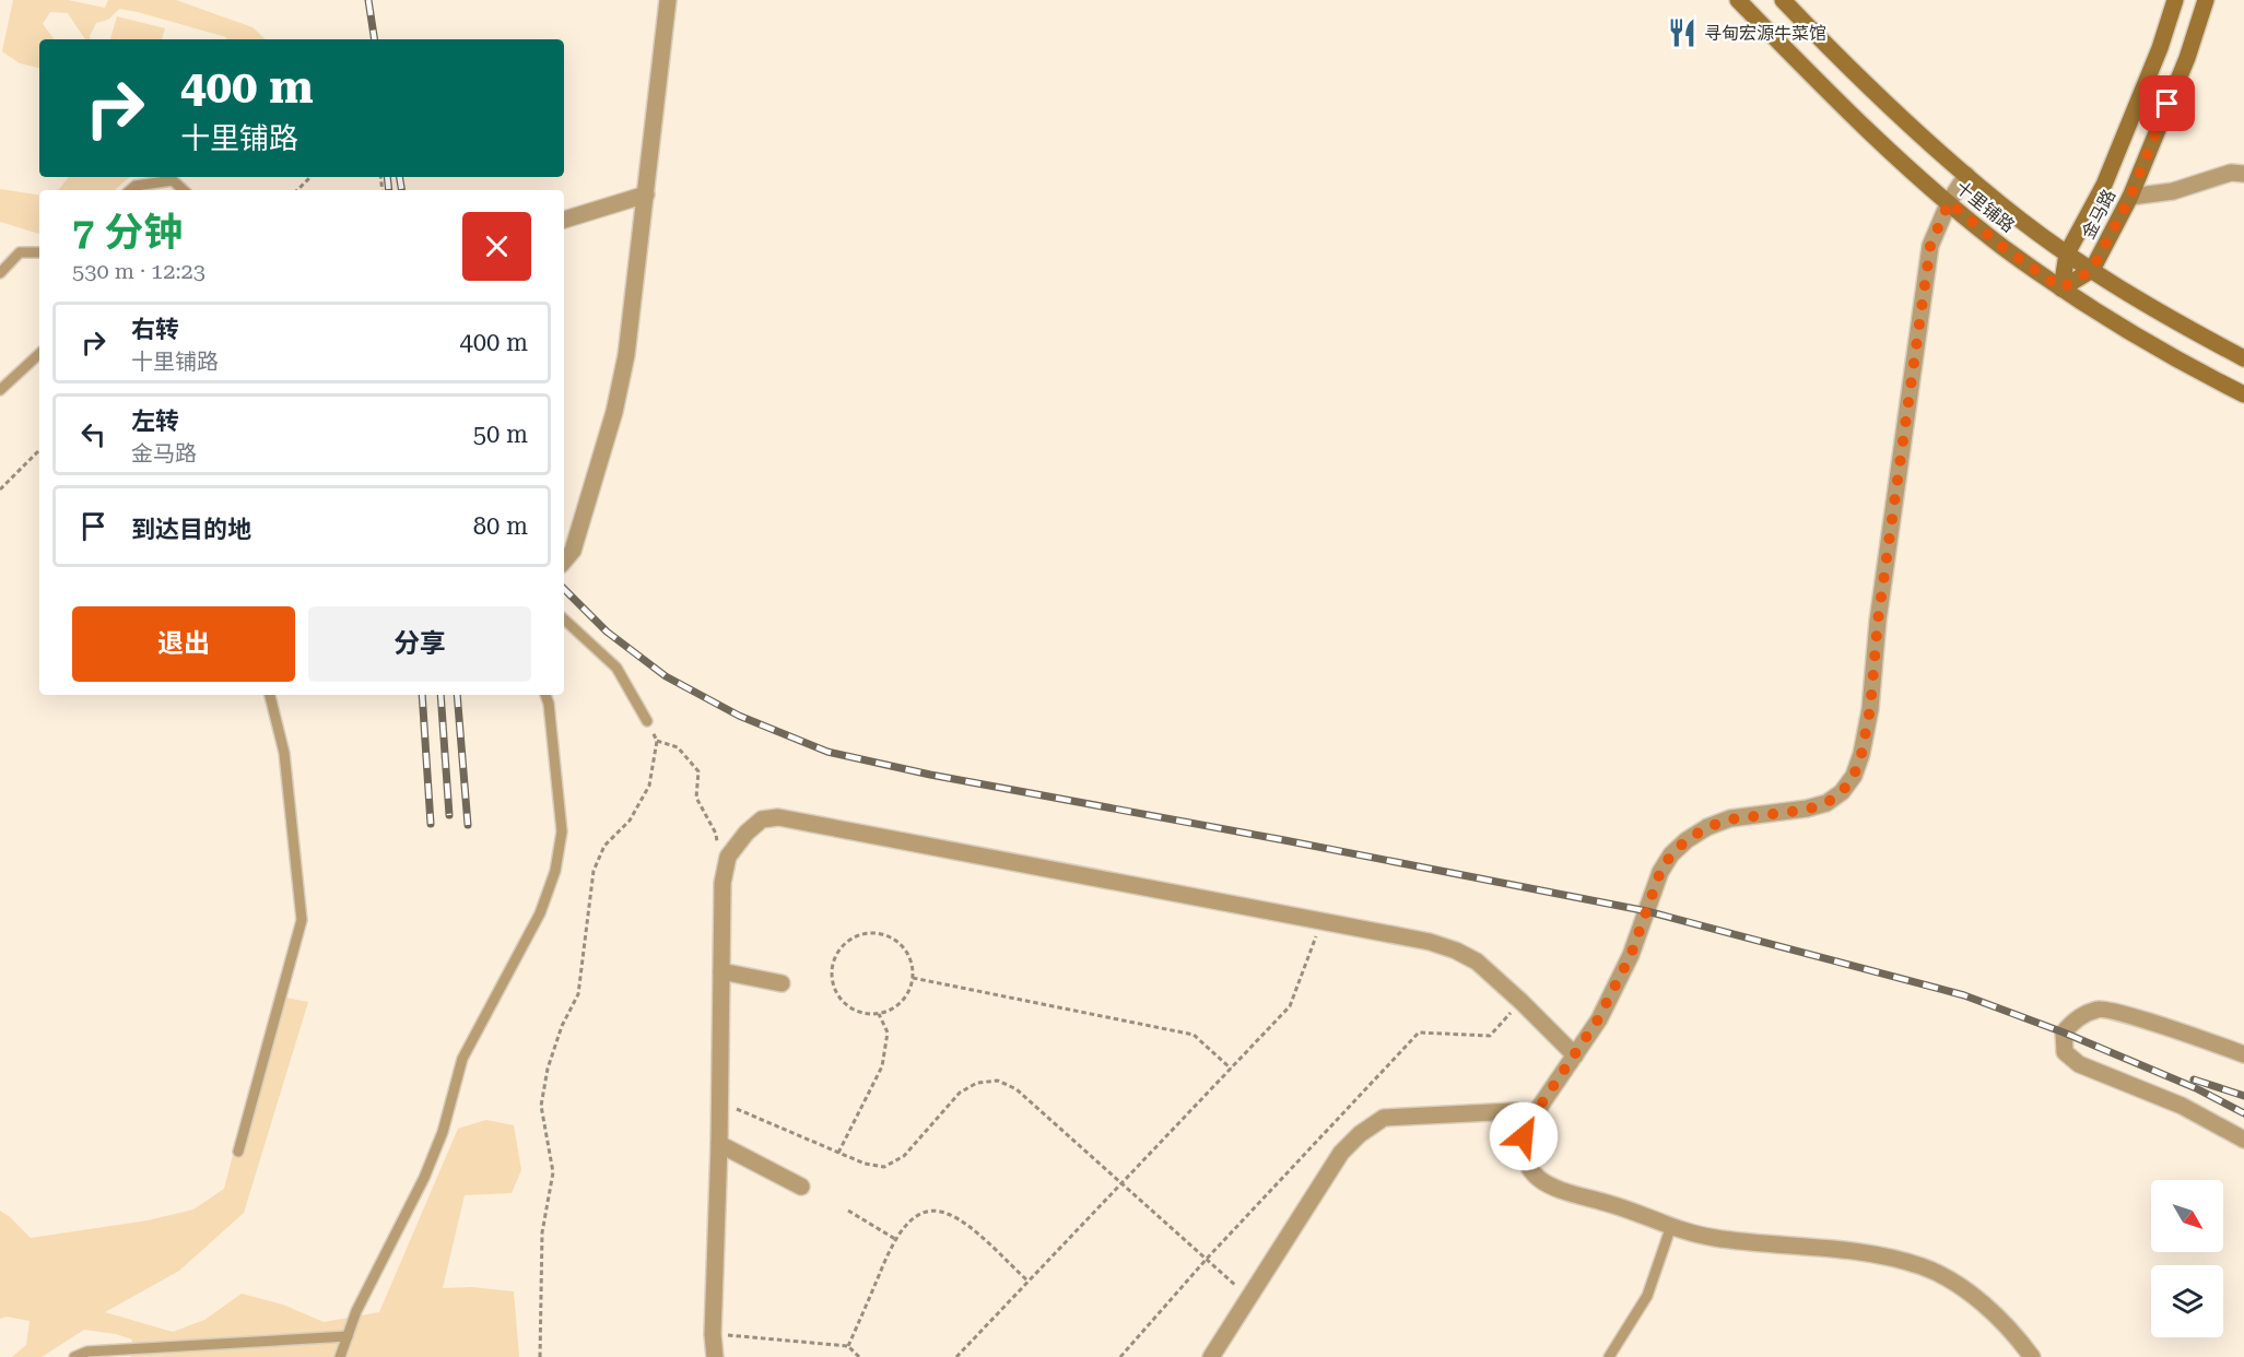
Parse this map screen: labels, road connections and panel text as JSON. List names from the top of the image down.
{
  "streets": {
    "main road": ["十里铺路", "金马路"]
  },
  "crossings": [
    ["十里铺路", "金马路"]
  ],
  "places": {
    "restaurant": ["寻甸宏源牛菜馆"]
  },
  "north": "bottom right",
  "page": {
    "turn": ["400 m", "十里铺路"],
    "heading": ["7 分钟", "530 m · 12:23"],
    "list": [
      {
        "name": "右转",
        "note": "十里铺路",
        "value": "400 m"
      },
      {
        "name": "左转",
        "note": "金马路",
        "value": "50 m"
      },
      {
        "name": "到达目的地",
        "value": "80 m"
      }
    ],
    "buttons": ["退出", "分享"]
  }
}
